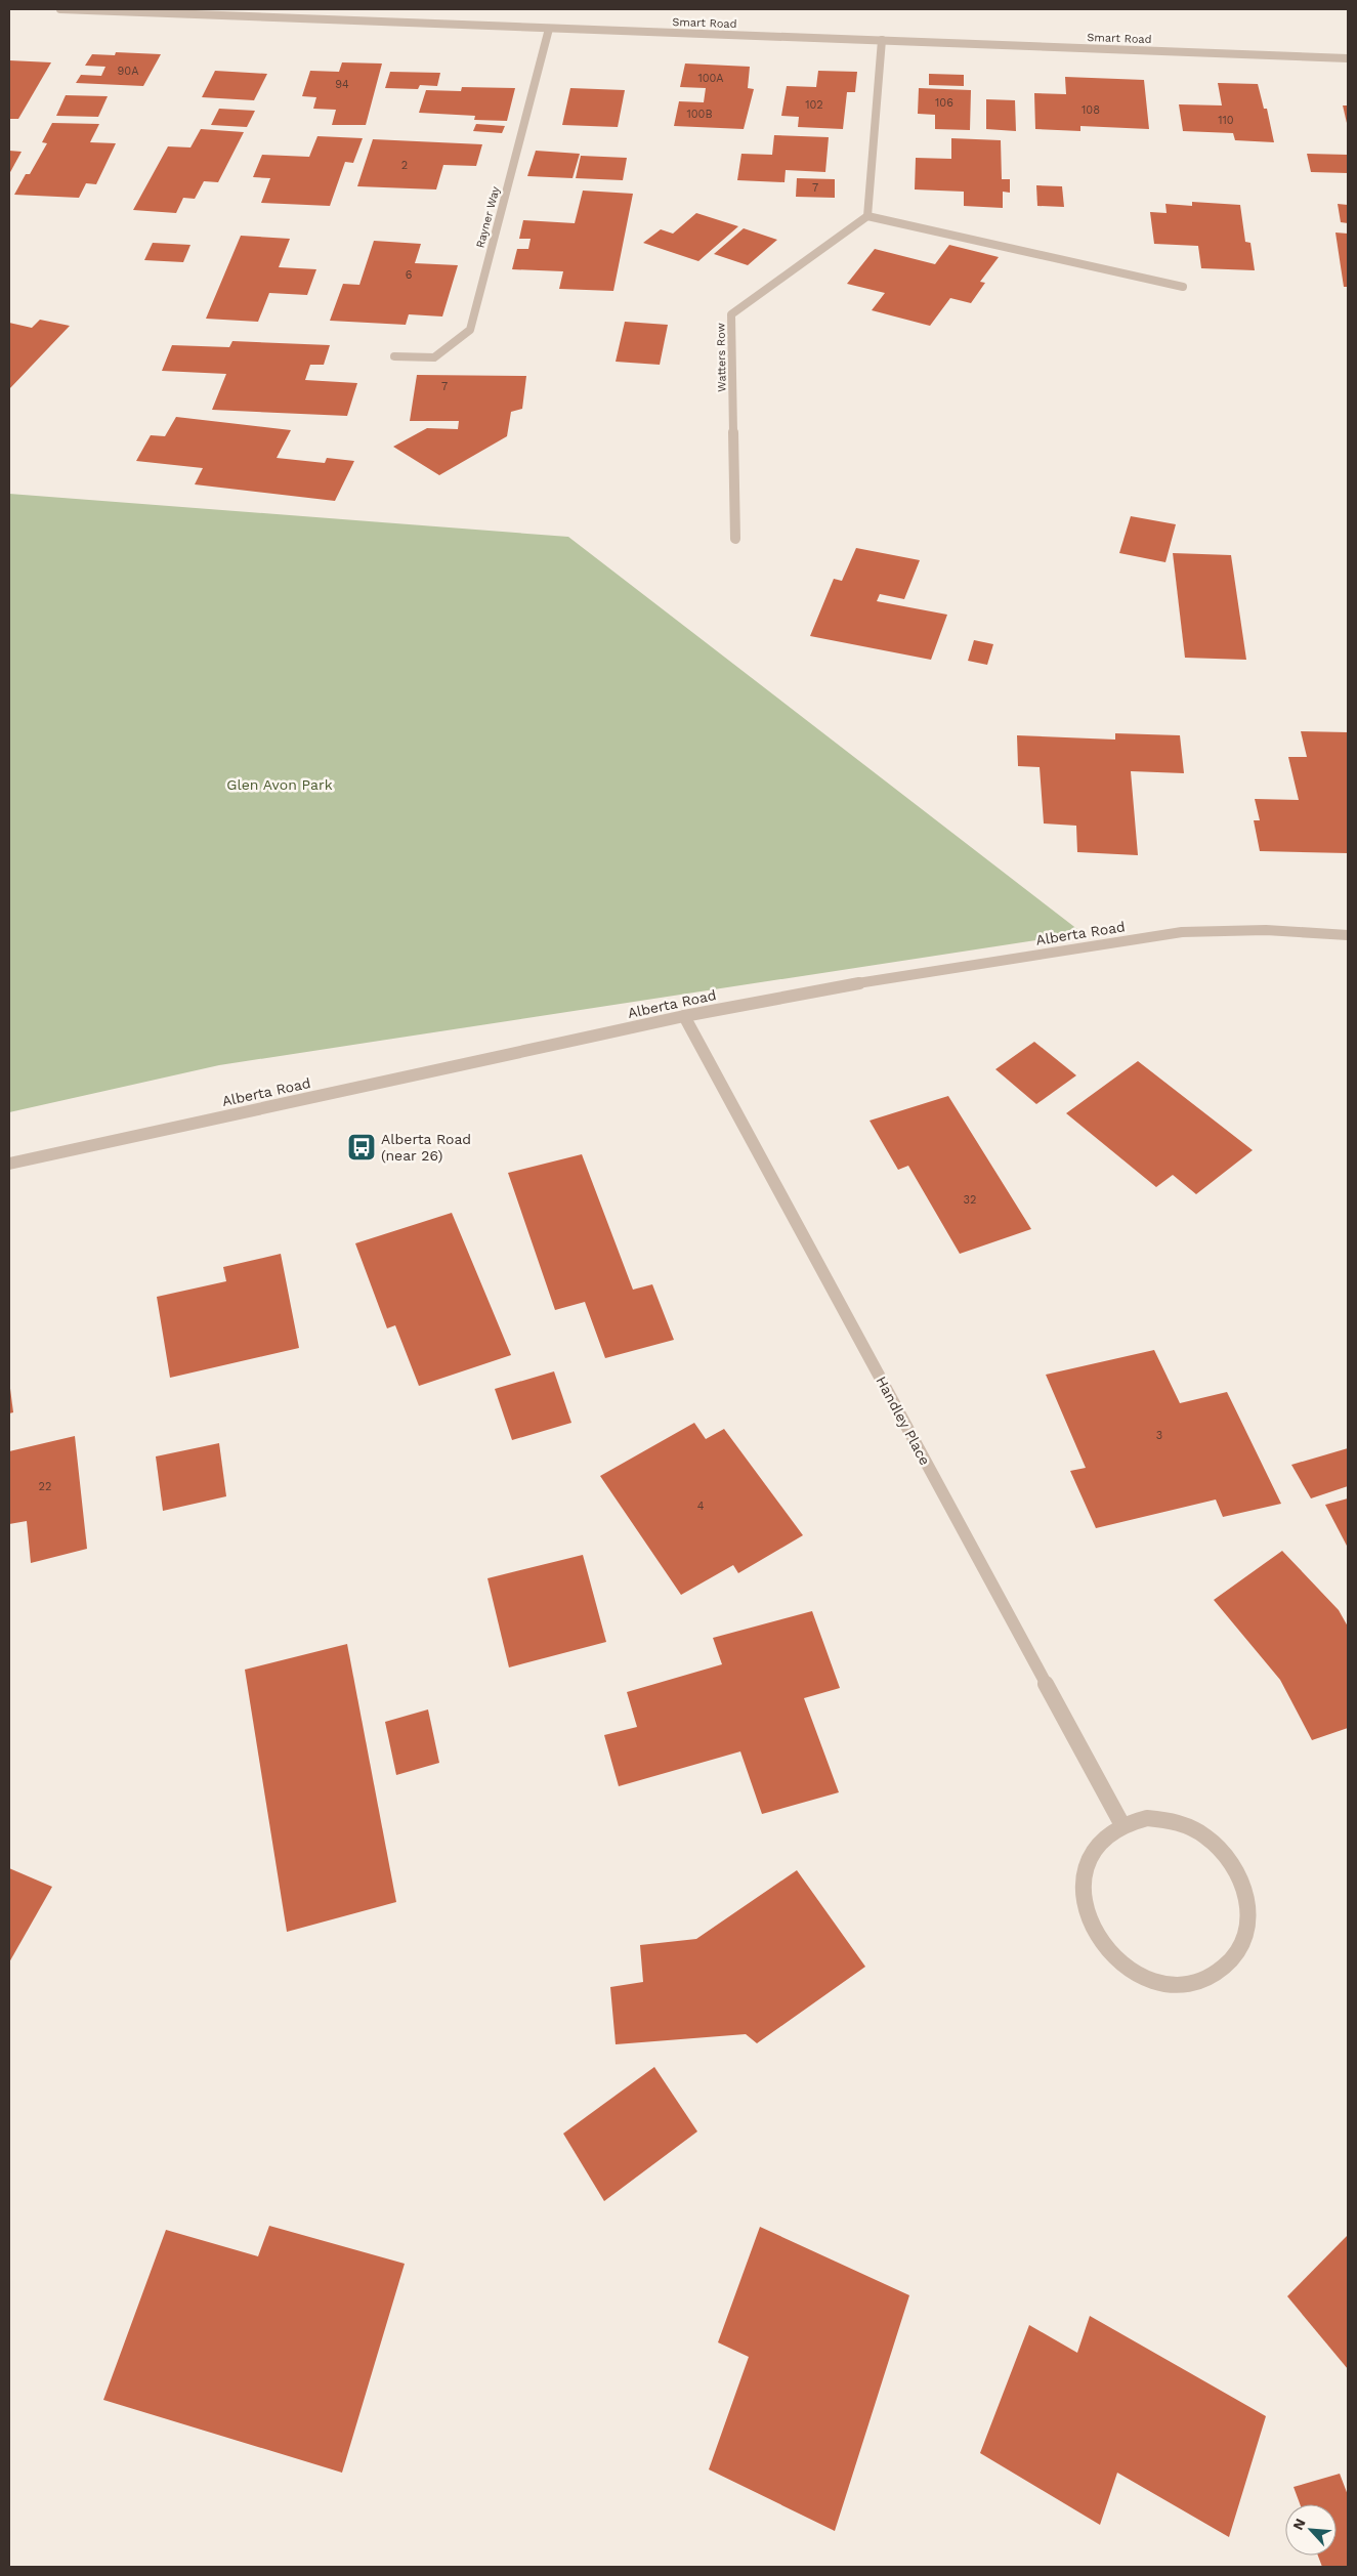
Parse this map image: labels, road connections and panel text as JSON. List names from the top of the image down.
{
  "streets": {
    "street": [
      "Smart Road",
      "Rayner Way",
      "Watters Row",
      "Alberta Road",
      "Handley Place"
    ]
  },
  "crossings": [
    ["Smart Road", "Rayner Way"],
    ["Alberta Road", "Handley Place"]
  ],
  "parks": ["Glen Avon Park"],
  "places": {
    "bus stop": ["Alberta Road (near 26)"]
  },
  "house_numbers": [
    "90A",
    "100A",
    "94",
    "106",
    "102",
    "108",
    "100B",
    "110",
    "2",
    "7",
    "6",
    "7",
    "32",
    "3",
    "22",
    "4"
  ],
  "north": "top left"
}
